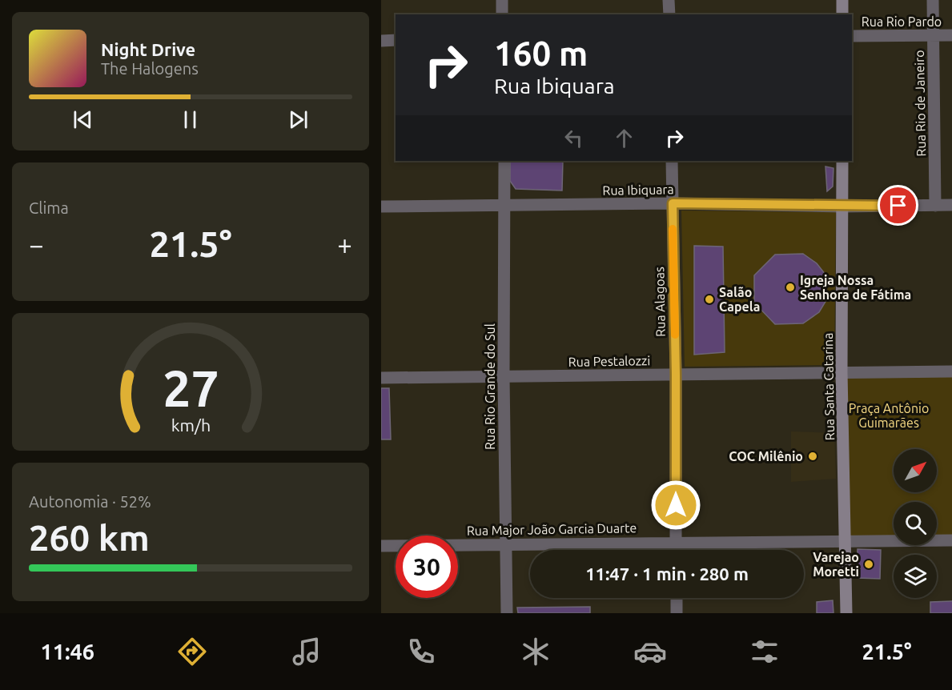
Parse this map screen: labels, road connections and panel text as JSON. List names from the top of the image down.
{
  "streets": {
    "main road": ["Rua Santa Catarina"],
    "street": [
      "Rua Rio Pardo",
      "Rua Rio de Janeiro",
      "Rua Ibiquara",
      "Rua Alagoas",
      "Rua Pestalozzi",
      "Rua Rio Grande do Sul",
      "Rua Major João Garcia Duarte"
    ]
  },
  "crossings": [
    ["Rua Rio Pardo", "Rua Rio de Janeiro"],
    ["Rua Rio de Janeiro", "Rua Ibiquara"],
    ["Rua Ibiquara", "Rua Alagoas"],
    ["Rua Ibiquara", "Rua Rio Grande do Sul"],
    ["Rua Ibiquara", "Rua Santa Catarina"],
    ["Rua Alagoas", "Rua Pestalozzi"],
    ["Rua Alagoas", "Rua Major João Garcia Duarte"],
    ["Rua Pestalozzi", "Rua Rio Grande do Sul"],
    ["Rua Pestalozzi", "Rua Santa Catarina"],
    ["Rua Rio Grande do Sul", "Rua Major João Garcia Duarte"],
    ["Rua Santa Catarina", "Rua Major João Garcia Duarte"]
  ],
  "parks": ["Praça Antônio Guimarães"],
  "places": [
    "Igreja Nossa Senhora de Fátima",
    "Salão Capela",
    "COC Milênio",
    "Varejao Moretti"
  ],
  "north": "top right",
  "page": {
    "turn": ["160 m", "Rua Ibiquara"],
    "song": ["Night Drive", "The Halogens"],
    "tile": [
      "Clima",
      ["Autonomia · 52%", "260 km"]
    ],
    "heat": ["−", "21.5°", "+"],
    "limit": "30",
    "trip": "11:47 · 1 min · 280 m",
    "tabs": ["11:46", "21.5°"],
    "gauge": ["27", "km/h"]
  }
}
